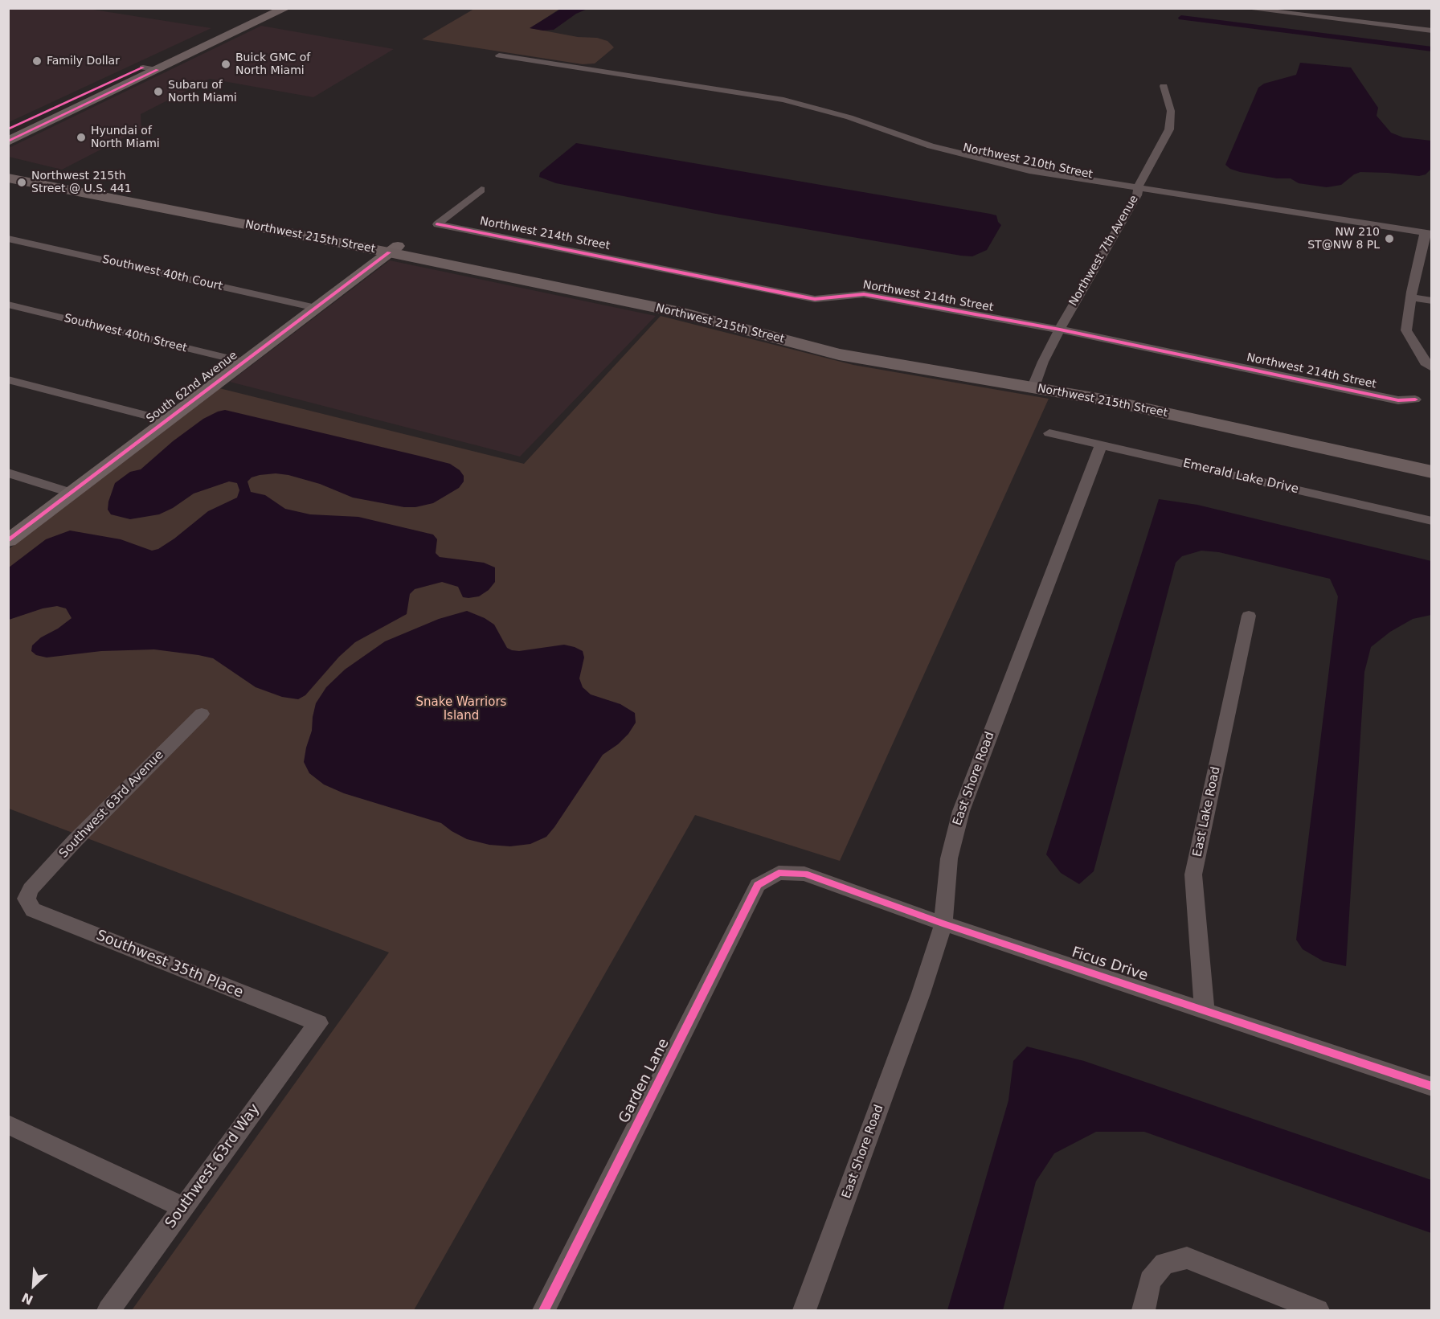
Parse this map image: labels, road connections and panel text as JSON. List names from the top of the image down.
{
  "streets": {
    "main road": ["Northwest 215th Street"],
    "street": [
      "Northwest 210th Street",
      "Northwest 214th Street",
      "Northwest 7th Avenue",
      "Southwest 40th Court",
      "Southwest 40th Street",
      "South 62nd Avenue",
      "Emerald Lake Drive",
      "East Shore Road",
      "Southwest 63rd Avenue",
      "East Lake Road",
      "Southwest 35th Place",
      "Ficus Drive",
      "Garden Lane",
      "Southwest 63rd Way"
    ]
  },
  "crossings": [
    ["Northwest 210th Street", "Northwest 7th Avenue"],
    ["Northwest 214th Street", "Northwest 7th Avenue"],
    ["Northwest 215th Street", "Northwest 7th Avenue"],
    ["Northwest 215th Street", "South 62nd Avenue"],
    ["Southwest 40th Court", "South 62nd Avenue"],
    ["Southwest 40th Street", "South 62nd Avenue"],
    ["Emerald Lake Drive", "East Shore Road"],
    ["East Shore Road", "Ficus Drive"],
    ["Southwest 63rd Avenue", "Southwest 35th Place"],
    ["East Lake Road", "Ficus Drive"],
    ["Southwest 35th Place", "Southwest 63rd Way"],
    ["Ficus Drive", "Garden Lane"]
  ],
  "parks": ["Snake Warriors Island"],
  "places": [
    "Family Dollar",
    "Buick GMC of North Miami",
    "Subaru of North Miami",
    "Hyundai of North Miami",
    "Northwest 215th Street @ U.S. 441",
    "NW 210 ST@NW 8 PL"
  ],
  "north": "bottom left"
}
